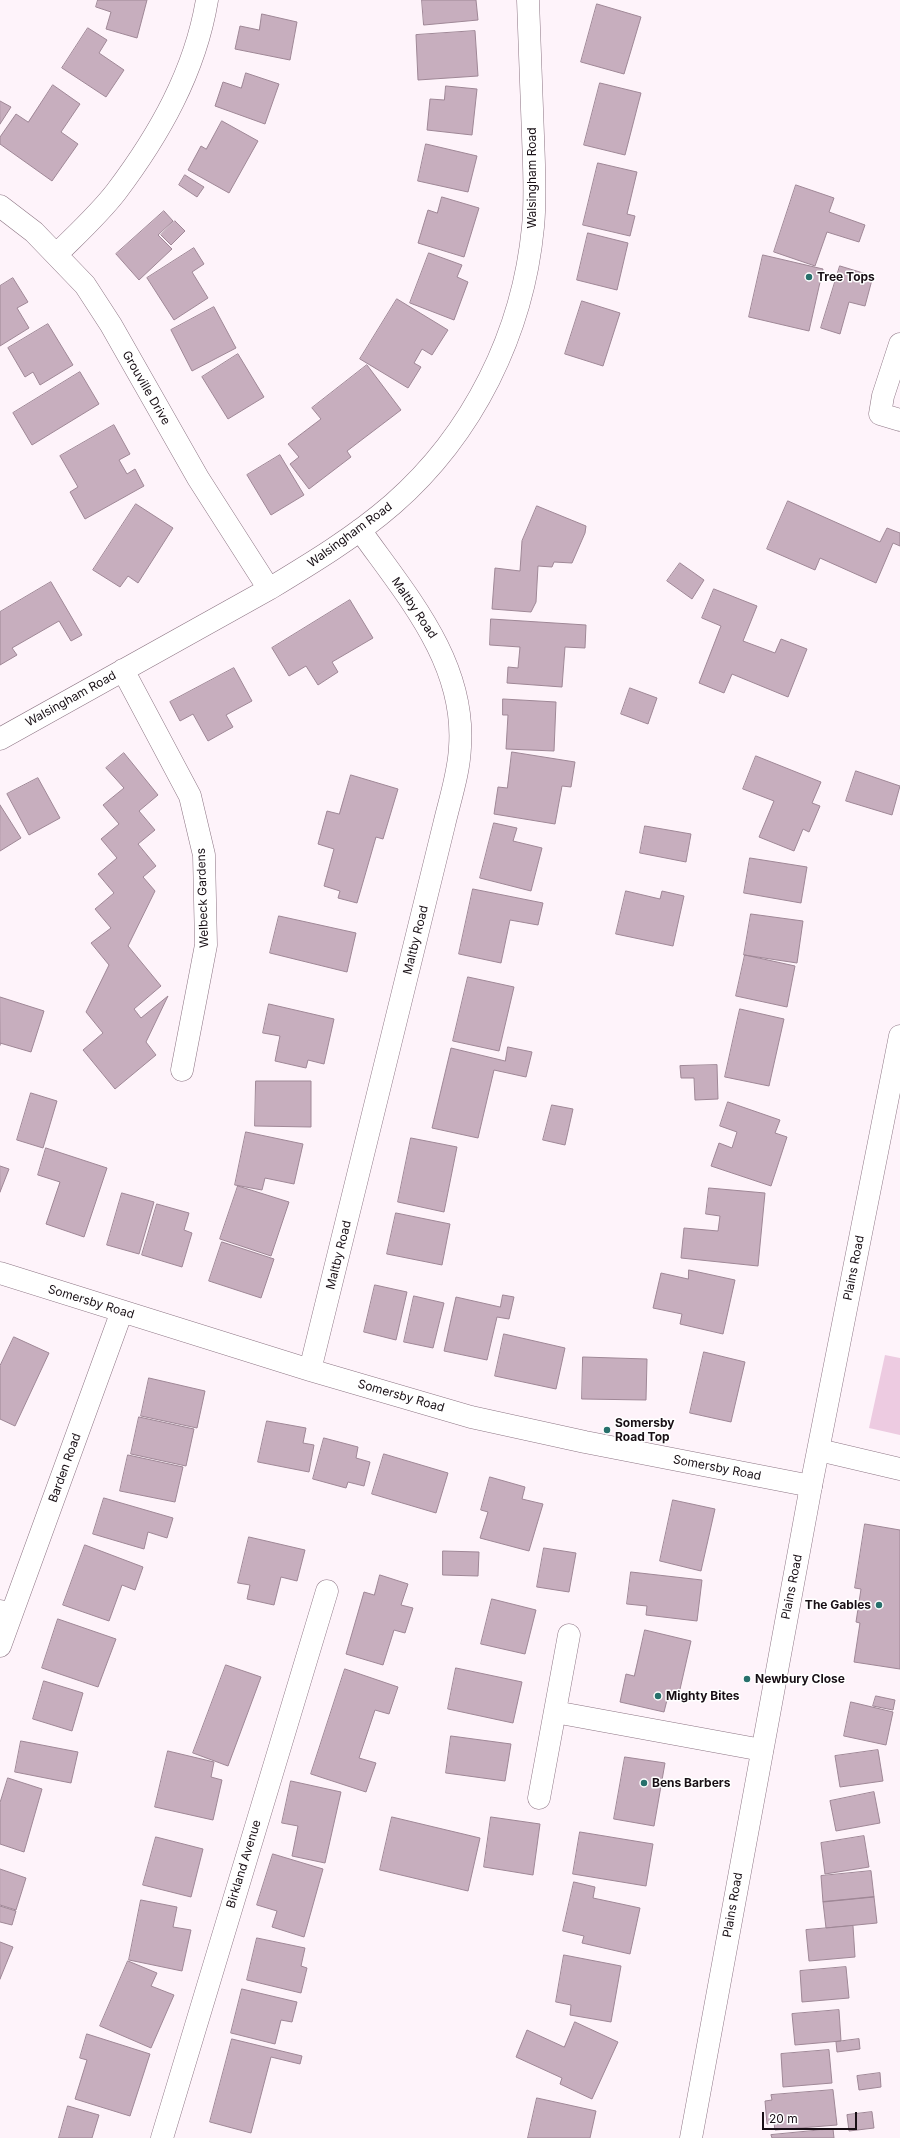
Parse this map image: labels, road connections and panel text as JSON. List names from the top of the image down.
{
  "streets": {
    "street": [
      "Walsingham Road",
      "Grouville Drive",
      "Maltby Road",
      "Welbeck Gardens",
      "Plains Road",
      "Somersby Road",
      "Barden Road",
      "Birkland Avenue"
    ]
  },
  "crossings": [
    ["Walsingham Road", "Grouville Drive"],
    ["Walsingham Road", "Maltby Road"],
    ["Walsingham Road", "Welbeck Gardens"],
    ["Maltby Road", "Somersby Road"],
    ["Plains Road", "Somersby Road"],
    ["Somersby Road", "Barden Road"]
  ],
  "places": [
    "Tree Tops",
    "Somersby Road Top",
    "The Gables",
    "Newbury Close",
    "Mighty Bites",
    "Bens Barbers"
  ],
  "scale_bar": "20 m"
}
